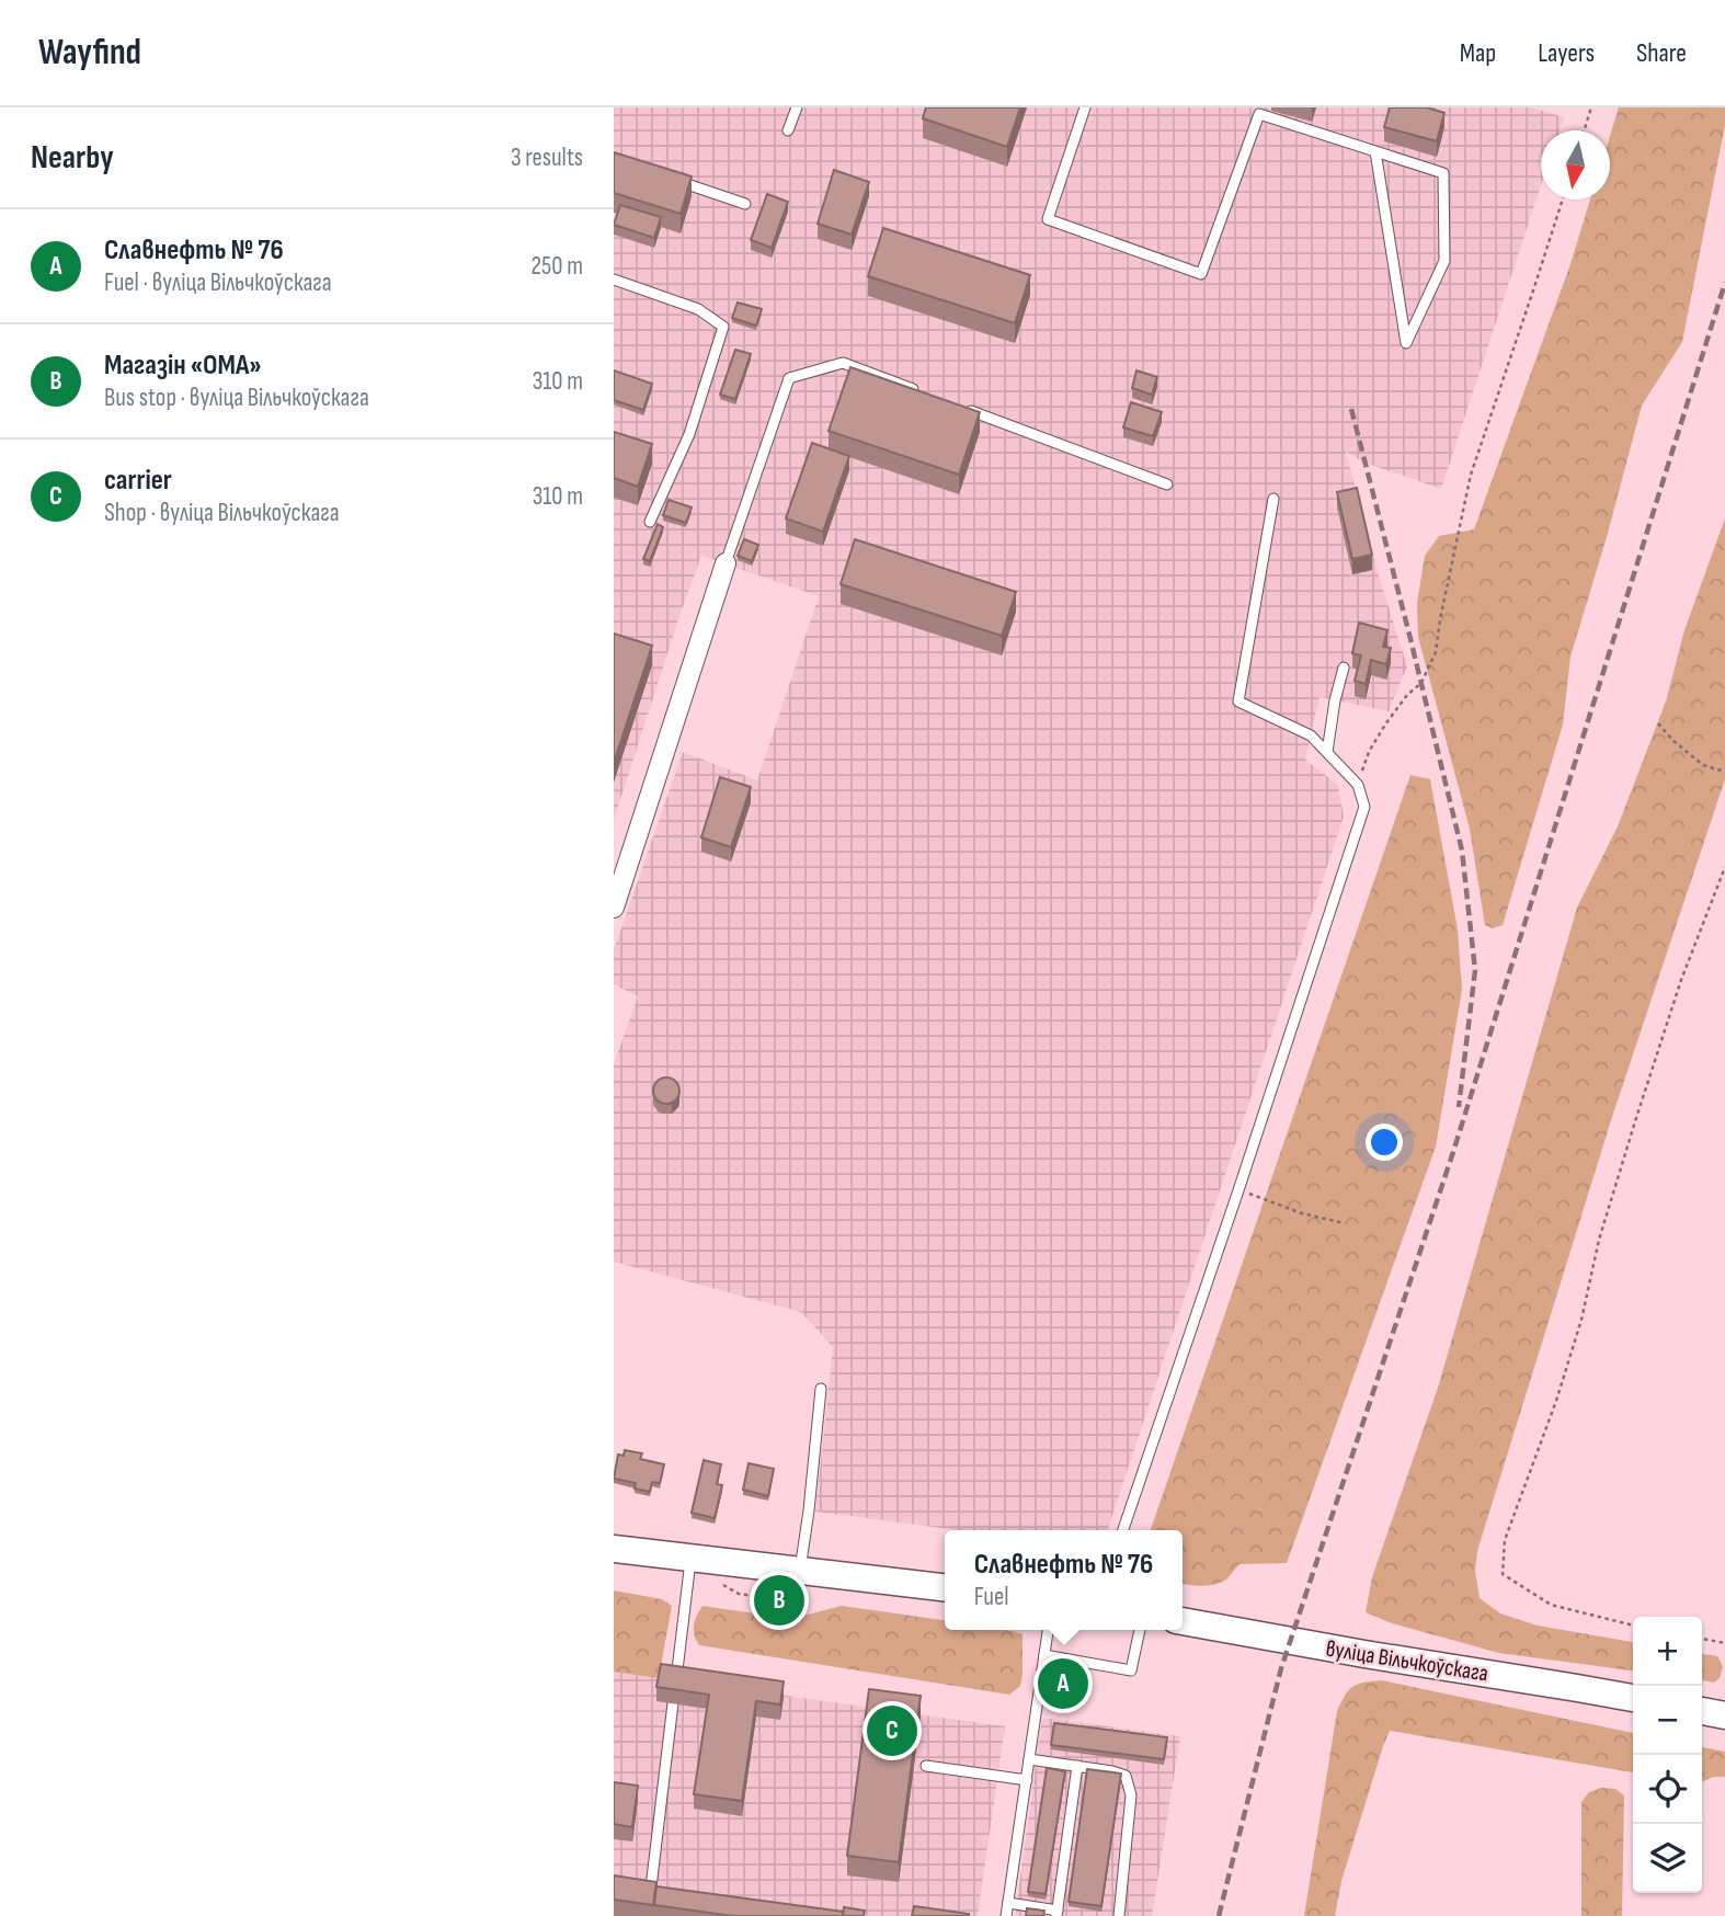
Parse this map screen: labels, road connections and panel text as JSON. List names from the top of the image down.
{
  "streets": {
    "main road": ["вуліца Вільчкоўскага"]
  },
  "north": "bottom",
  "page": {
    "header": "Wayfind",
    "nav": ["Map", "Layers", "Share"],
    "heading": ["Nearby", "3 results"],
    "list": [
      {
        "mark": "A",
        "name": "Славнефть № 76",
        "note": "Fuel · вуліца Вільчкоўскага",
        "value": "250 m"
      },
      {
        "mark": "B",
        "name": "Магазін «ОМА»",
        "note": "Bus stop · вуліца Вільчкоўскага",
        "value": "310 m"
      },
      {
        "mark": "C",
        "name": "carrier",
        "note": "Shop · вуліца Вільчкоўскага",
        "value": "310 m"
      }
    ],
    "popup": ["Славнефть № 76", "Fuel"],
    "pins": ["B", "A", "C"],
    "map_buttons": ["+", "−"]
  }
}
